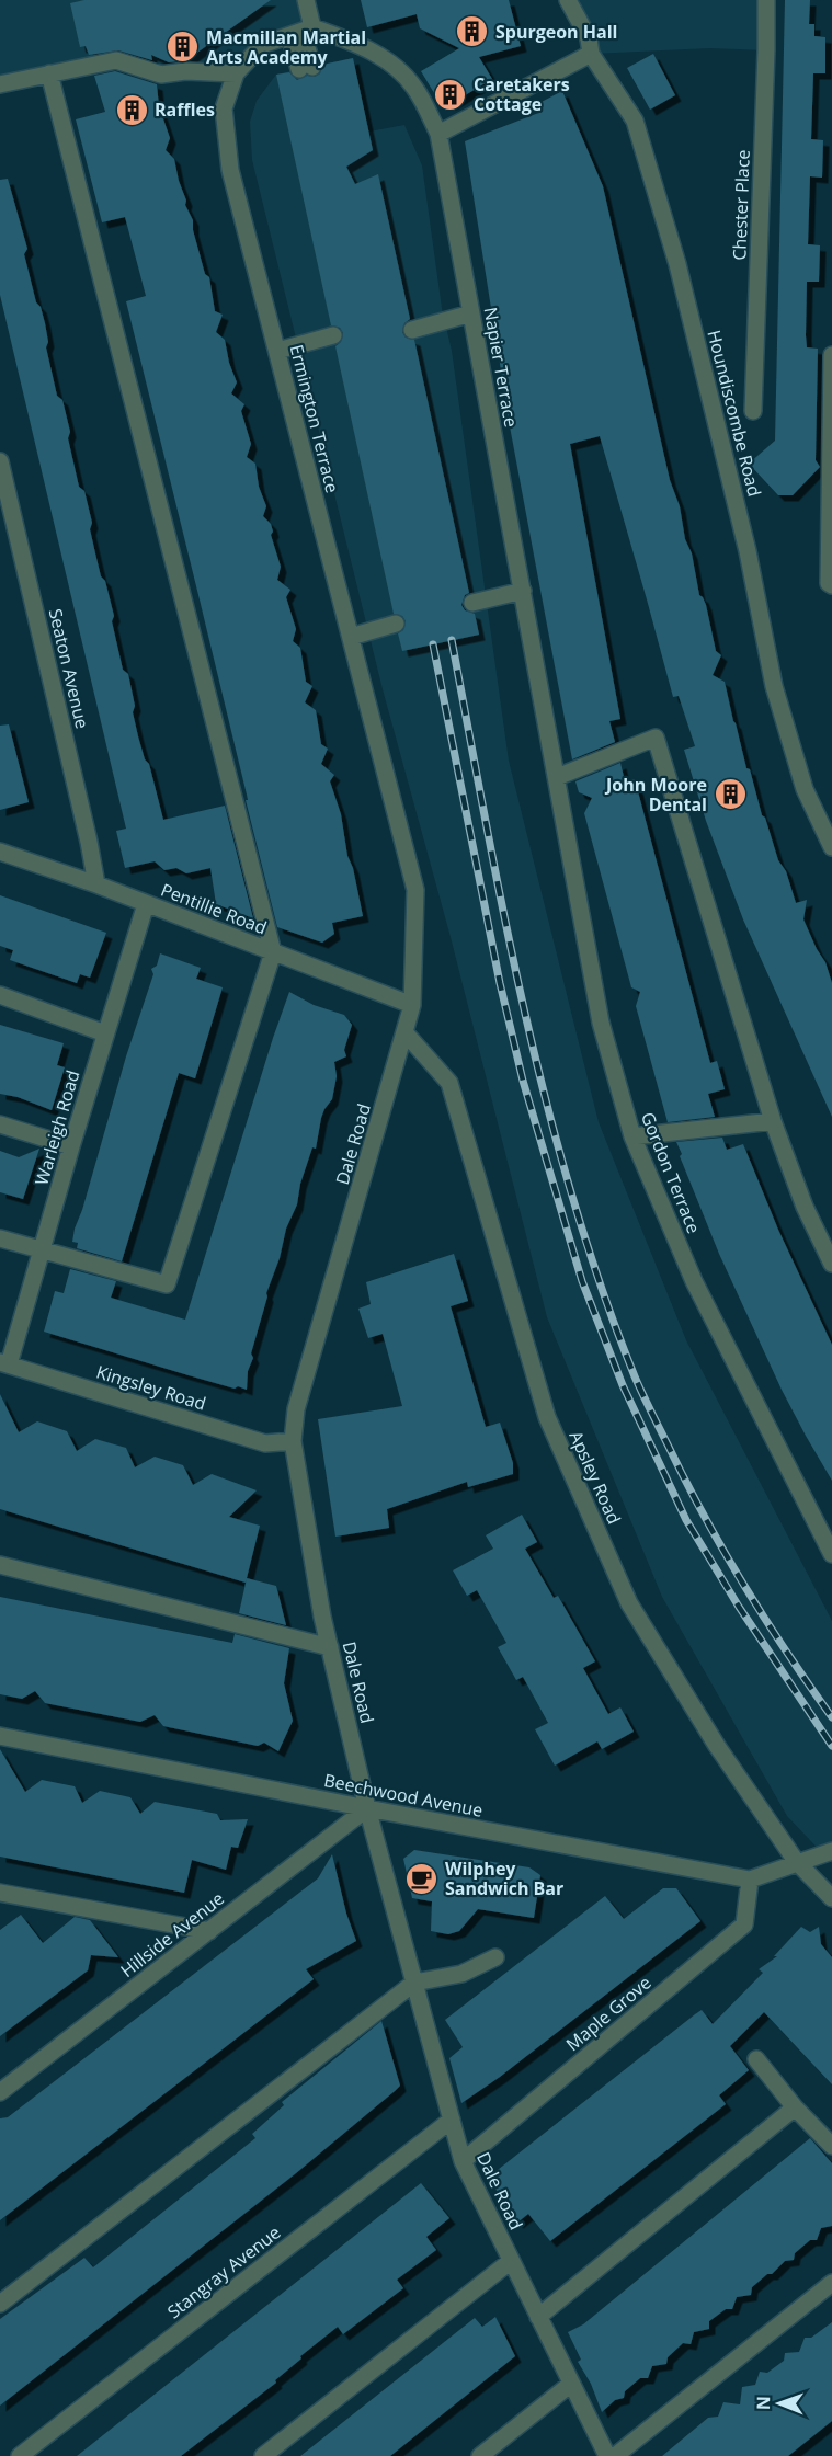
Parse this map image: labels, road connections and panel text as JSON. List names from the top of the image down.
{
  "streets": {
    "street": [
      "Chester Place",
      "Napier Terrace",
      "Houndiscombe Road",
      "Ermington Terrace",
      "Seaton Avenue",
      "Pentillie Road",
      "Warleigh Road",
      "Dale Road",
      "Gordon Terrace",
      "Kingsley Road",
      "Apsley Road",
      "Beechwood Avenue",
      "Hillside Avenue",
      "Maple Grove",
      "Stangray Avenue"
    ]
  },
  "crossings": [
    ["Napier Terrace", "Ermington Terrace"],
    ["Napier Terrace", "Gordon Terrace"],
    ["Ermington Terrace", "Dale Road"],
    ["Seaton Avenue", "Pentillie Road"],
    ["Pentillie Road", "Warleigh Road"],
    ["Pentillie Road", "Dale Road"],
    ["Warleigh Road", "Kingsley Road"],
    ["Dale Road", "Kingsley Road"],
    ["Dale Road", "Apsley Road"],
    ["Dale Road", "Beechwood Avenue"],
    ["Dale Road", "Hillside Avenue"],
    ["Dale Road", "Maple Grove"],
    ["Dale Road", "Stangray Avenue"],
    ["Beechwood Avenue", "Hillside Avenue"],
    ["Beechwood Avenue", "Maple Grove"]
  ],
  "places": {
    "building": [
      "Spurgeon Hall",
      "Macmillan Martial Arts Academy",
      "Caretakers Cottage",
      "Raffles",
      "John Moore Dental"
    ],
    "cafe": ["Wilphey Sandwich Bar"]
  },
  "north": "left"
}
